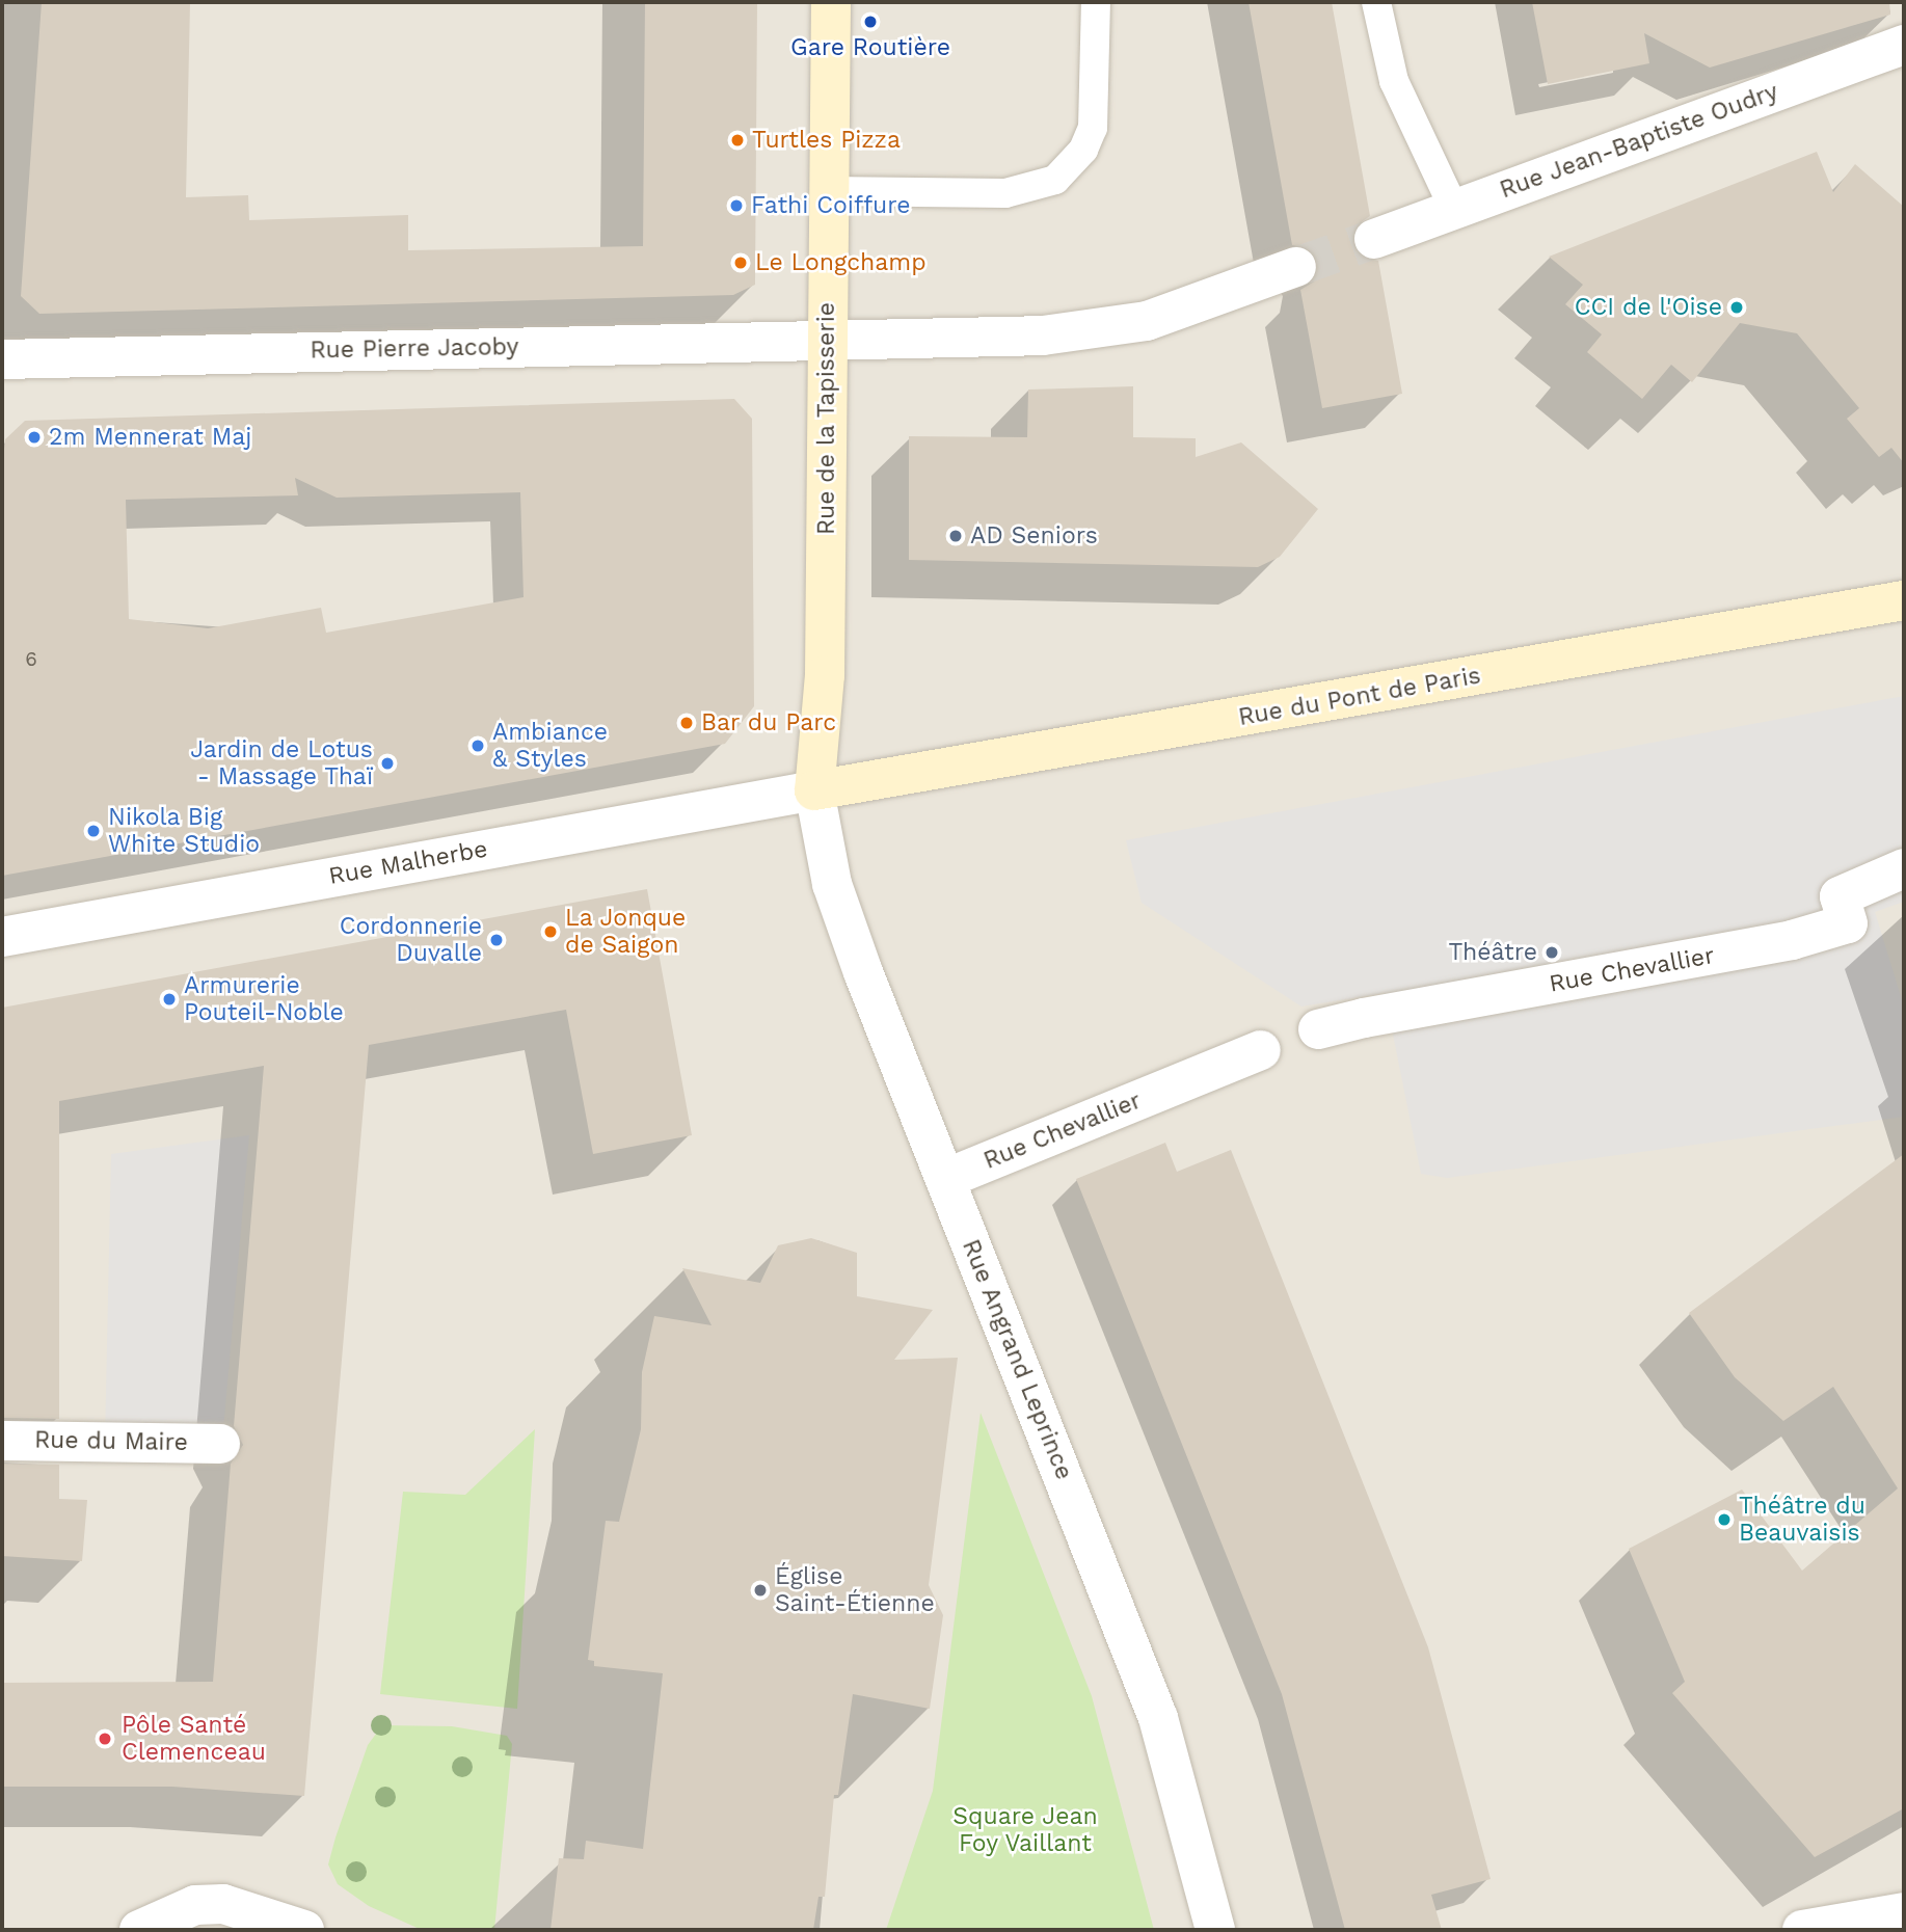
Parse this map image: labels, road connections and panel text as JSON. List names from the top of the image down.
{
  "streets": {
    "street": [
      "Rue Jean-Baptiste Oudry",
      "Rue Pierre Jacoby",
      "Rue de la Tapisserie",
      "Rue du Pont de Paris",
      "Rue Malherbe",
      "Rue Chevallier",
      "Rue Angrand Leprince",
      "Rue du Maire"
    ]
  },
  "crossings": [
    ["Rue Pierre Jacoby", "Rue de la Tapisserie"],
    ["Rue de la Tapisserie", "Rue du Pont de Paris"],
    ["Rue de la Tapisserie", "Rue Malherbe"],
    ["Rue de la Tapisserie", "Rue Angrand Leprince"],
    ["Rue du Pont de Paris", "Rue Malherbe"],
    ["Rue du Pont de Paris", "Rue Angrand Leprince"],
    ["Rue Malherbe", "Rue Angrand Leprince"],
    ["Rue Chevallier", "Rue Angrand Leprince"]
  ],
  "parks": ["Square Jean Foy Vaillant"],
  "places": [
    "Gare Routière",
    "Turtles Pizza",
    "Fathi Coiffure",
    "Le Longchamp",
    "CCI de l'Oise",
    "2m Mennerat Maj",
    "AD Seniors",
    "Bar du Parc",
    "Ambiance & Styles",
    "Jardin de Lotus - Massage Thaï",
    "Nikola Big White Studio",
    "La Jonque de Saigon",
    "Cordonnerie Duvalle",
    "Théâtre",
    "Armurerie Pouteil-Noble",
    "Théâtre du Beauvaisis",
    "Église Saint-Étienne",
    "Pôle Santé Clemenceau"
  ],
  "house_numbers": ["6"]
}
